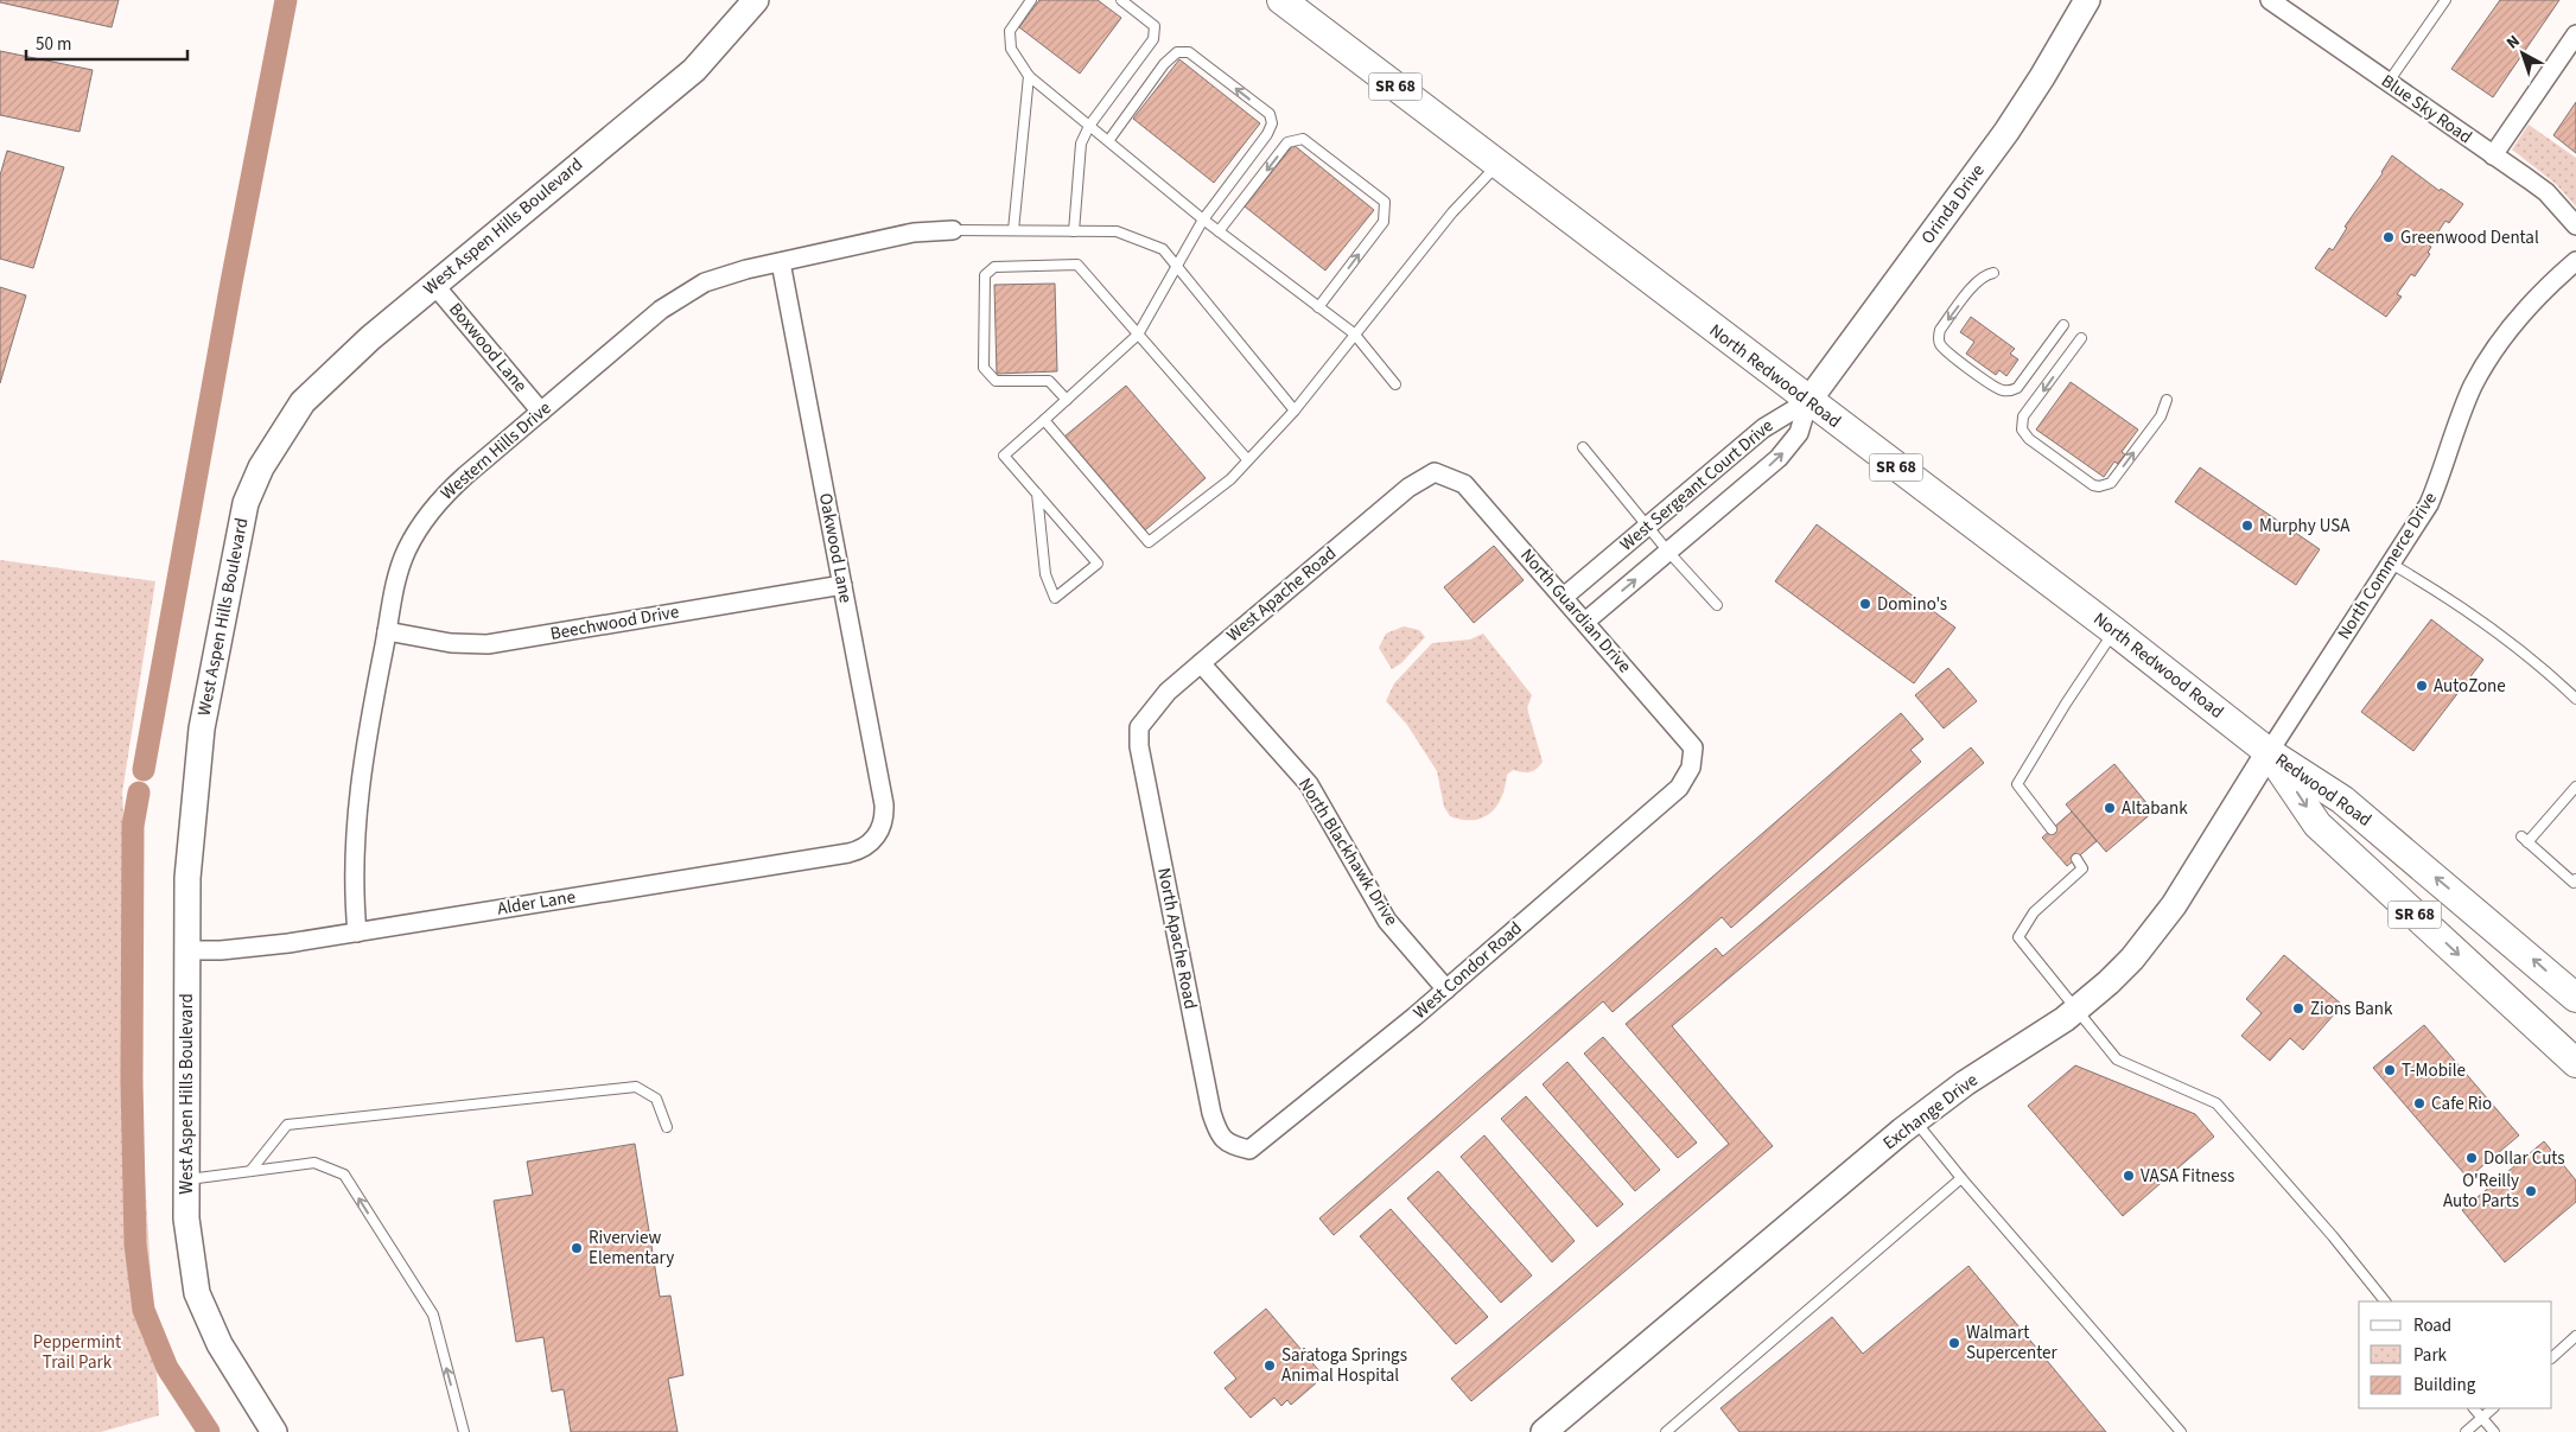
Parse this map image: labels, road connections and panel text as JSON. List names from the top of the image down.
{
  "streets": {
    "main road": ["SR 68", "North Redwood Road", "Redwood Road"],
    "street": [
      "Blue Sky Road",
      "Orinda Drive",
      "West Aspen Hills Boulevard",
      "Boxwood Lane",
      "Western Hills Drive",
      "West Sergeant Court Drive",
      "Oakwood Lane",
      "North Commerce Drive",
      "West Apache Road",
      "North Guardian Drive",
      "Beechwood Drive",
      "North Blackhawk Drive",
      "Alder Lane",
      "North Apache Road",
      "West Condor Road",
      "Exchange Drive"
    ]
  },
  "crossings": [
    ["Orinda Drive", "North Redwood Road"],
    ["Orinda Drive", "West Sergeant Court Drive"],
    ["West Aspen Hills Boulevard", "Boxwood Lane"],
    ["West Aspen Hills Boulevard", "Alder Lane"],
    ["Boxwood Lane", "Western Hills Drive"],
    ["North Redwood Road", "West Sergeant Court Drive"],
    ["North Redwood Road", "North Commerce Drive"],
    ["North Redwood Road", "Redwood Road"],
    ["North Redwood Road", "Exchange Drive"],
    ["Western Hills Drive", "Oakwood Lane"],
    ["Western Hills Drive", "Beechwood Drive"],
    ["Western Hills Drive", "Alder Lane"],
    ["West Sergeant Court Drive", "North Guardian Drive"],
    ["Oakwood Lane", "Beechwood Drive"],
    ["Oakwood Lane", "Alder Lane"],
    ["North Commerce Drive", "Redwood Road"],
    ["North Commerce Drive", "Exchange Drive"],
    ["West Apache Road", "North Guardian Drive"],
    ["West Apache Road", "North Blackhawk Drive"],
    ["West Apache Road", "North Apache Road"],
    ["North Guardian Drive", "West Condor Road"],
    ["Redwood Road", "Exchange Drive"],
    ["North Blackhawk Drive", "West Condor Road"],
    ["North Apache Road", "West Condor Road"]
  ],
  "parks": ["Peppermint Trail Park"],
  "places": [
    "Greenwood Dental",
    "Murphy USA",
    "Domino's",
    "AutoZone",
    "Altabank",
    "Zions Bank",
    "T-Mobile",
    "Cafe Rio",
    "Dollar Cuts",
    "VASA Fitness",
    "O'Reilly Auto Parts",
    "Riverview Elementary",
    "Walmart Supercenter",
    "Saratoga Springs Animal Hospital"
  ],
  "legend": ["Road", "Park", "Building"],
  "scale_bar": "50 m",
  "north": "top left"
}
